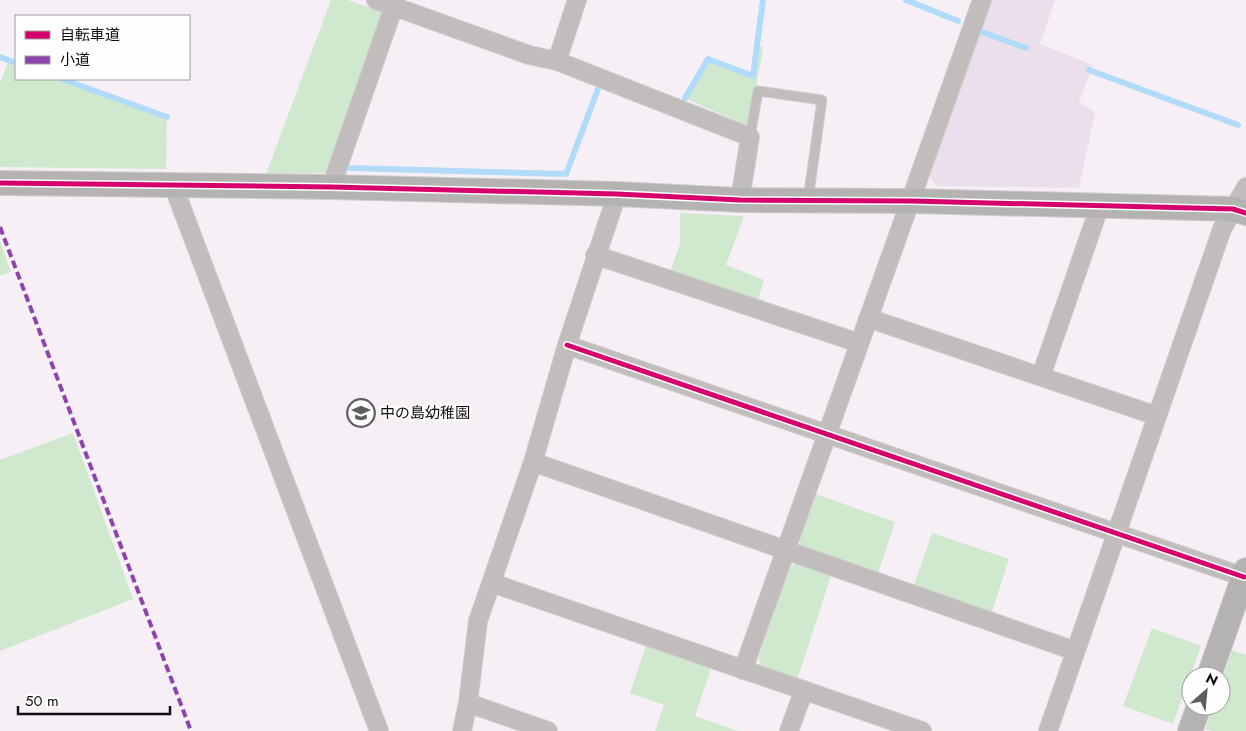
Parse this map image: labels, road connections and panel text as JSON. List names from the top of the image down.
{
  "places": {
    "school or university": ["中の島幼稚園"]
  },
  "legend": ["自転車道", "小道"],
  "scale_bar": "50 m",
  "north": "top right"
}
